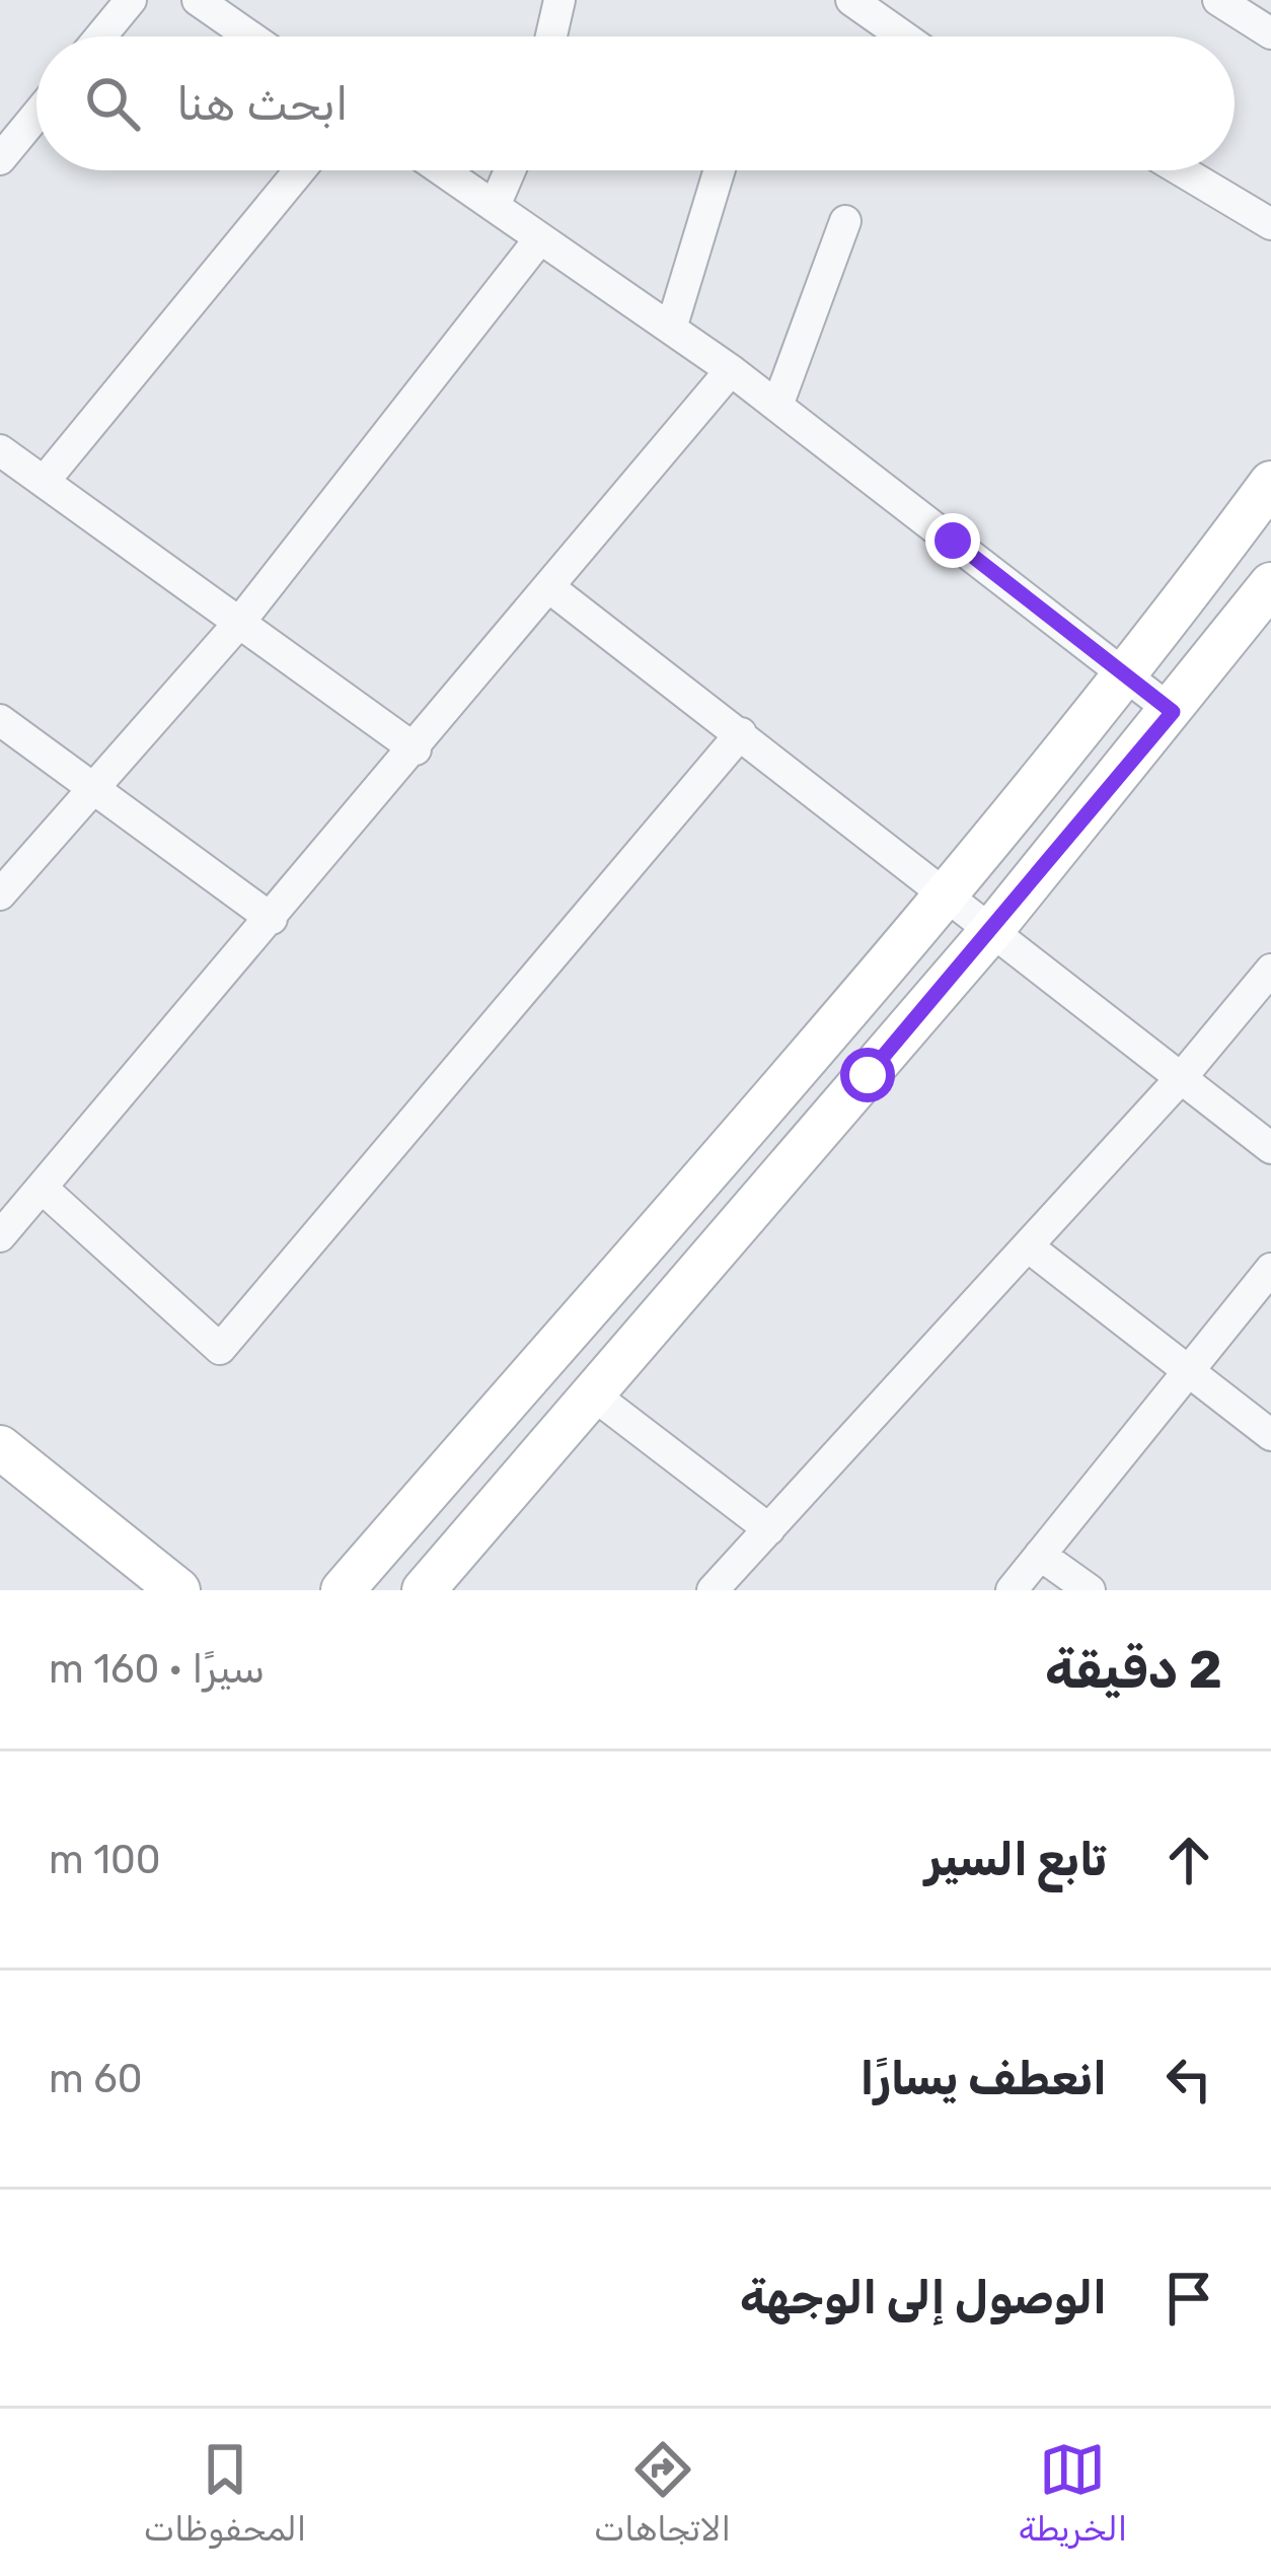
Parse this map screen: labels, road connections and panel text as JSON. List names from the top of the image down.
{
  "page": {
    "search": "ابحث هنا",
    "heading": ["2 دقيقة", "سيرًا · 160 m"],
    "list": [
      ["تابع السير", "100 m"],
      ["انعطف يسارًا", "60 m"],
      "الوصول إلى الوجهة"
    ],
    "nav": ["الخريطة", "الاتجاهات", "المحفوظات"]
  }
}
